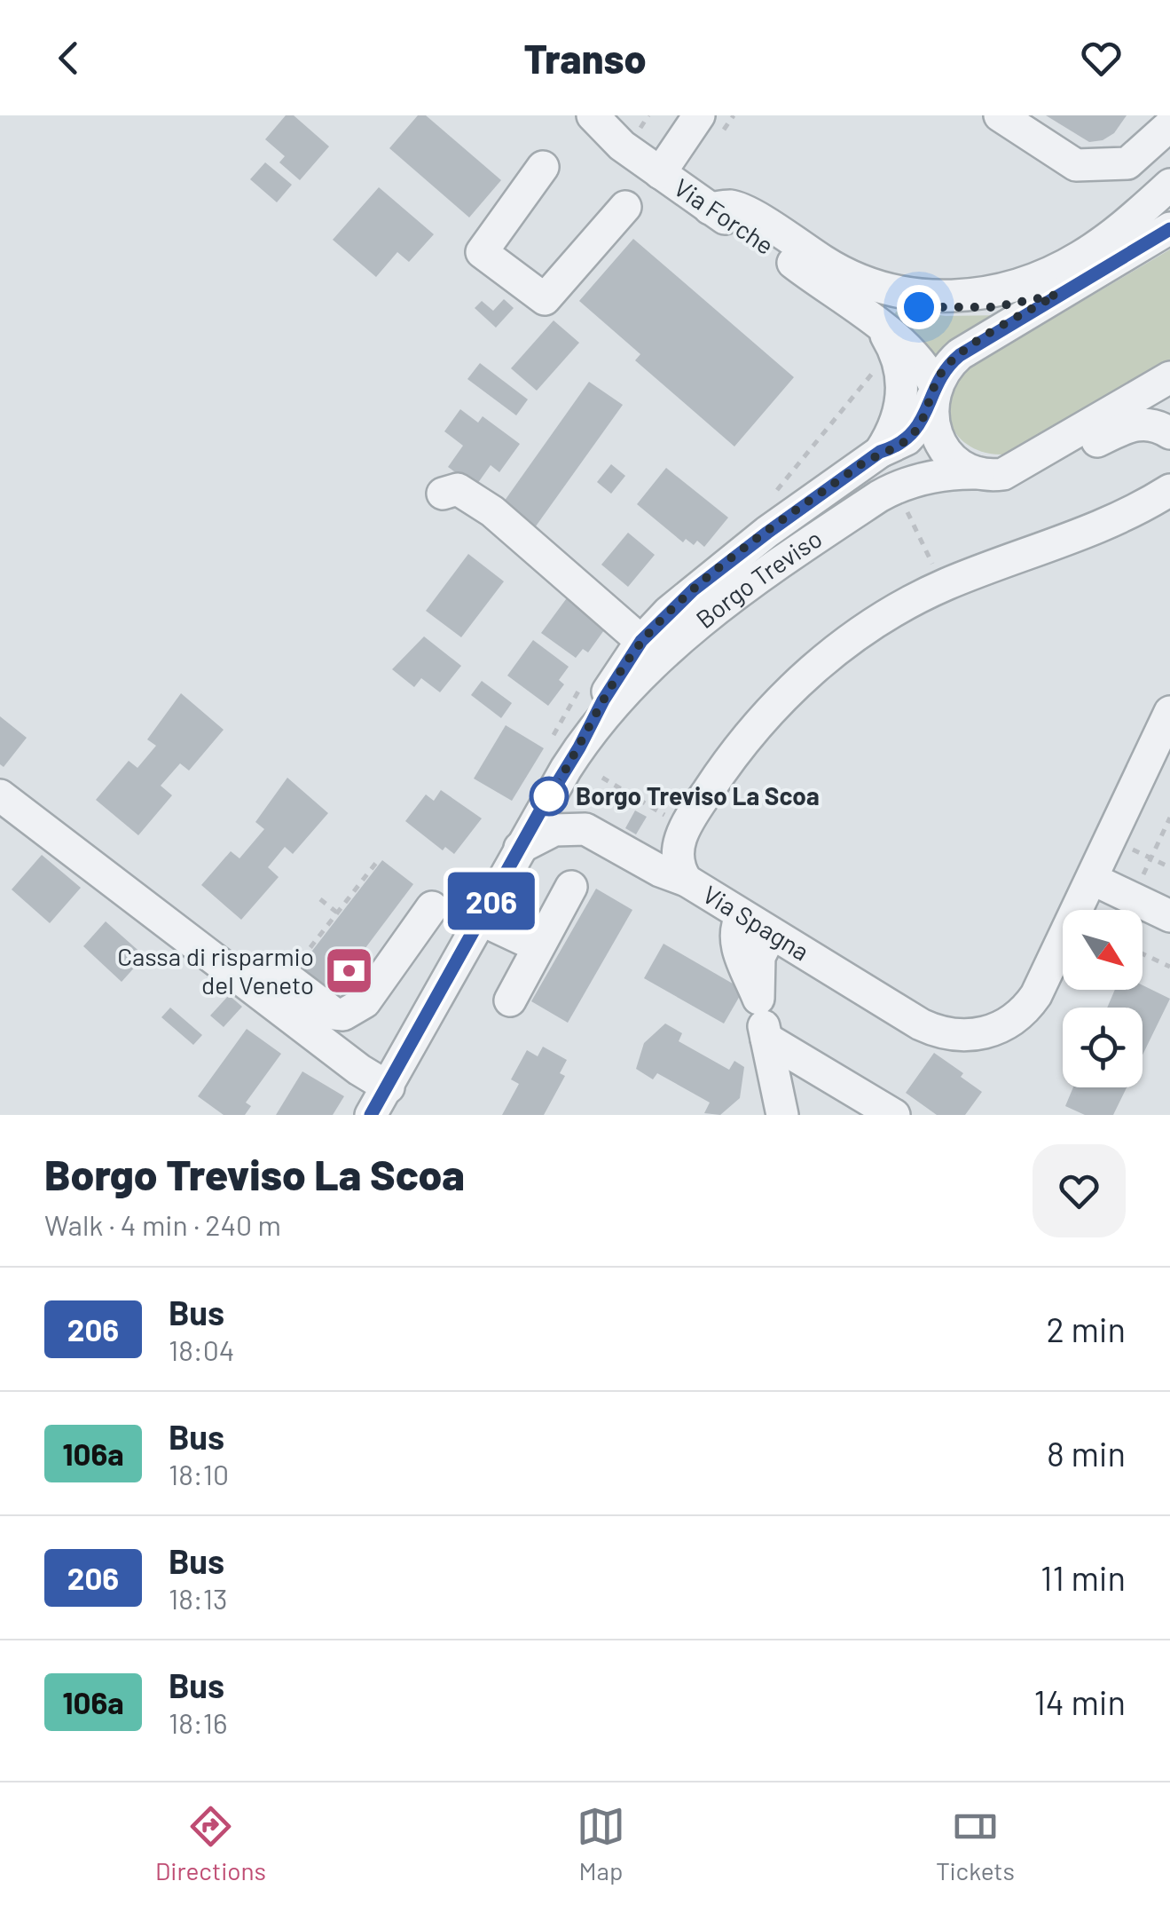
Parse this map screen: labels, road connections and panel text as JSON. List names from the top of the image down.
{
  "streets": {
    "street": ["Via Forche", "Borgo Treviso", "Via Spagna"]
  },
  "crossings": [
    ["Via Forche", "Borgo Treviso"]
  ],
  "places": {
    "other": ["Borgo Treviso La Scoa"],
    "bank": ["Cassa di risparmio del Veneto"]
  },
  "lines": ["bus line 206"],
  "north": "bottom right",
  "page": {
    "header": "Transo",
    "on_map": "206",
    "heading": ["Borgo Treviso La Scoa", "Walk · 4 min · 240 m"],
    "list": [
      {
        "mark": "206",
        "name": "Bus",
        "note": "18:04",
        "value": "2 min"
      },
      {
        "mark": "106a",
        "name": "Bus",
        "note": "18:10",
        "value": "8 min"
      },
      {
        "mark": "206",
        "name": "Bus",
        "note": "18:13",
        "value": "11 min"
      },
      {
        "mark": "106a",
        "name": "Bus",
        "note": "18:16",
        "value": "14 min"
      }
    ],
    "tabs": ["Directions", "Map", "Tickets"]
  }
}
